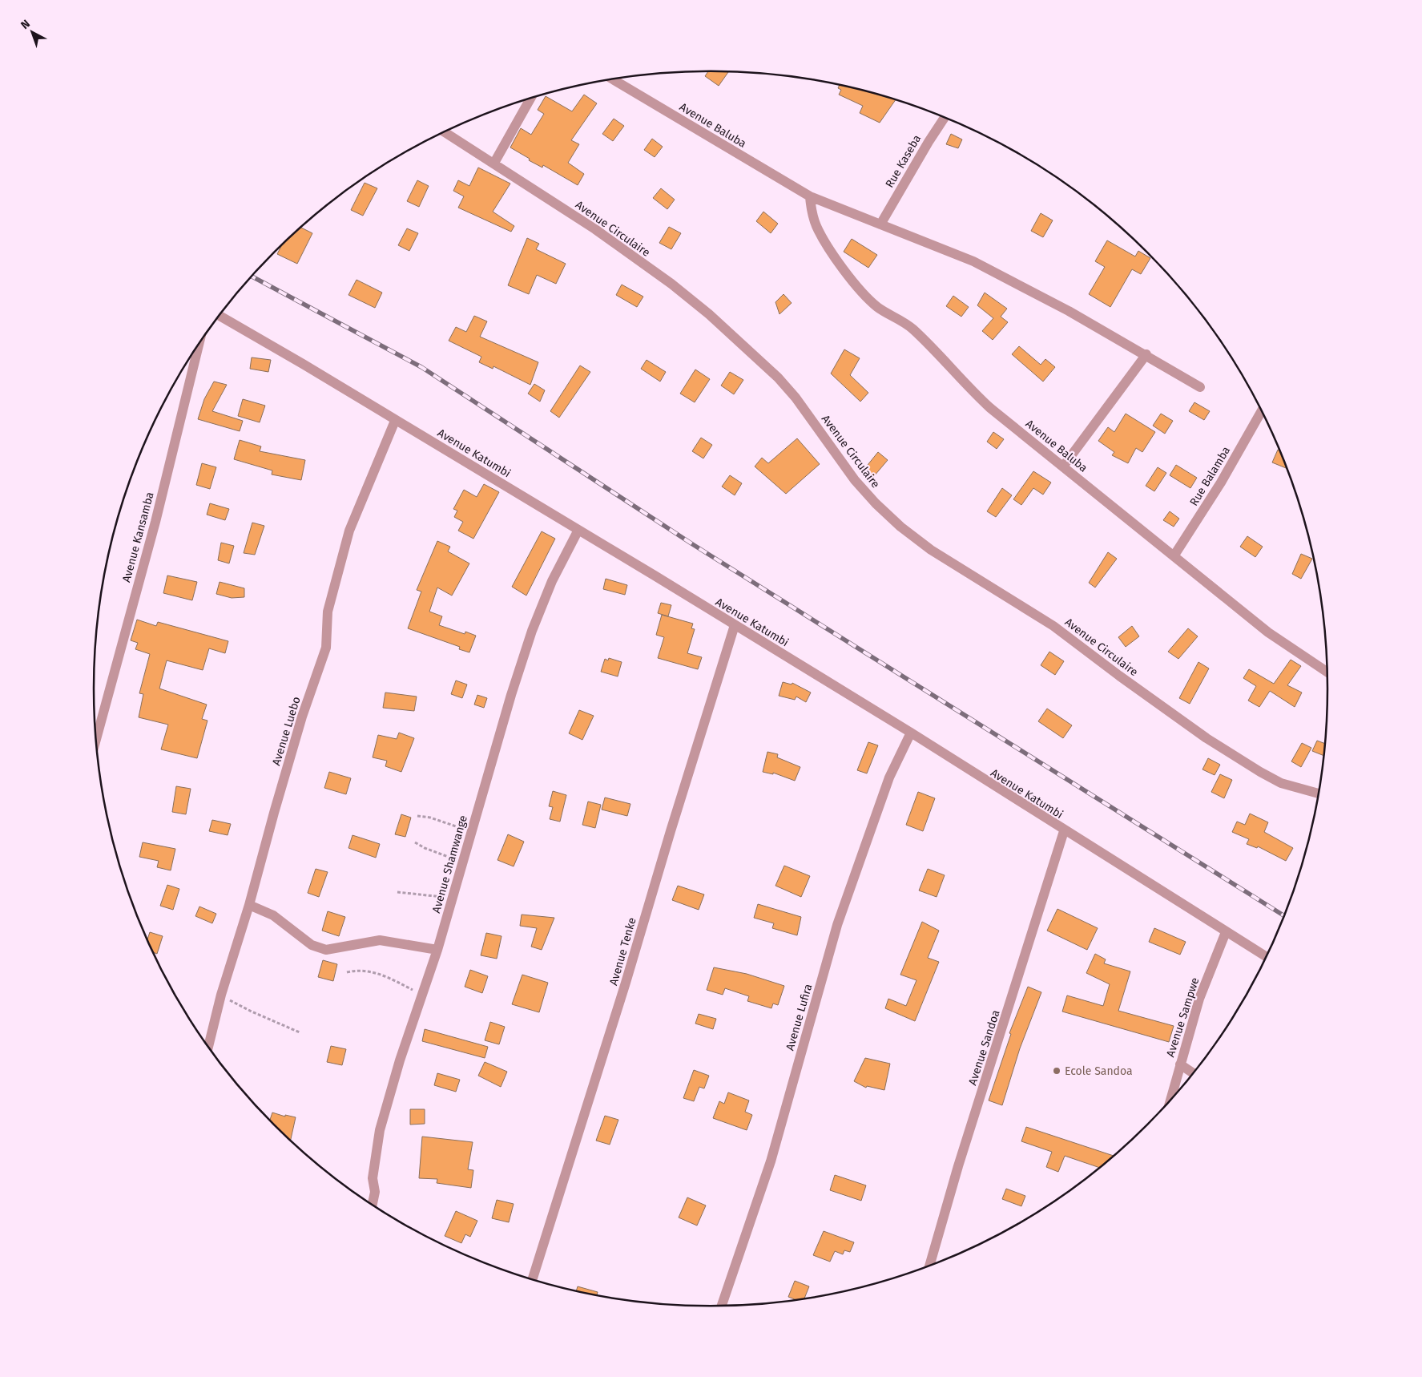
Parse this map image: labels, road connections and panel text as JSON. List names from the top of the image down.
{
  "streets": {
    "street": [
      "Avenue Baluba",
      "Rue Kaseba",
      "Avenue Circulaire",
      "Avenue Katumbi",
      "Rue Balamba",
      "Avenue Kansamba",
      "Avenue Luebo",
      "Avenue Shamwange",
      "Avenue Tenke",
      "Avenue Lufira",
      "Avenue Sampwe",
      "Avenue Sandoa"
    ]
  },
  "crossings": [
    ["Avenue Baluba", "Rue Kaseba"],
    ["Avenue Baluba", "Rue Balamba"],
    ["Avenue Katumbi", "Avenue Luebo"],
    ["Avenue Katumbi", "Avenue Shamwange"],
    ["Avenue Katumbi", "Avenue Tenke"],
    ["Avenue Katumbi", "Avenue Lufira"],
    ["Avenue Katumbi", "Avenue Sampwe"],
    ["Avenue Katumbi", "Avenue Sandoa"]
  ],
  "places": ["Ecole Sandoa"],
  "north": "top left"
}
